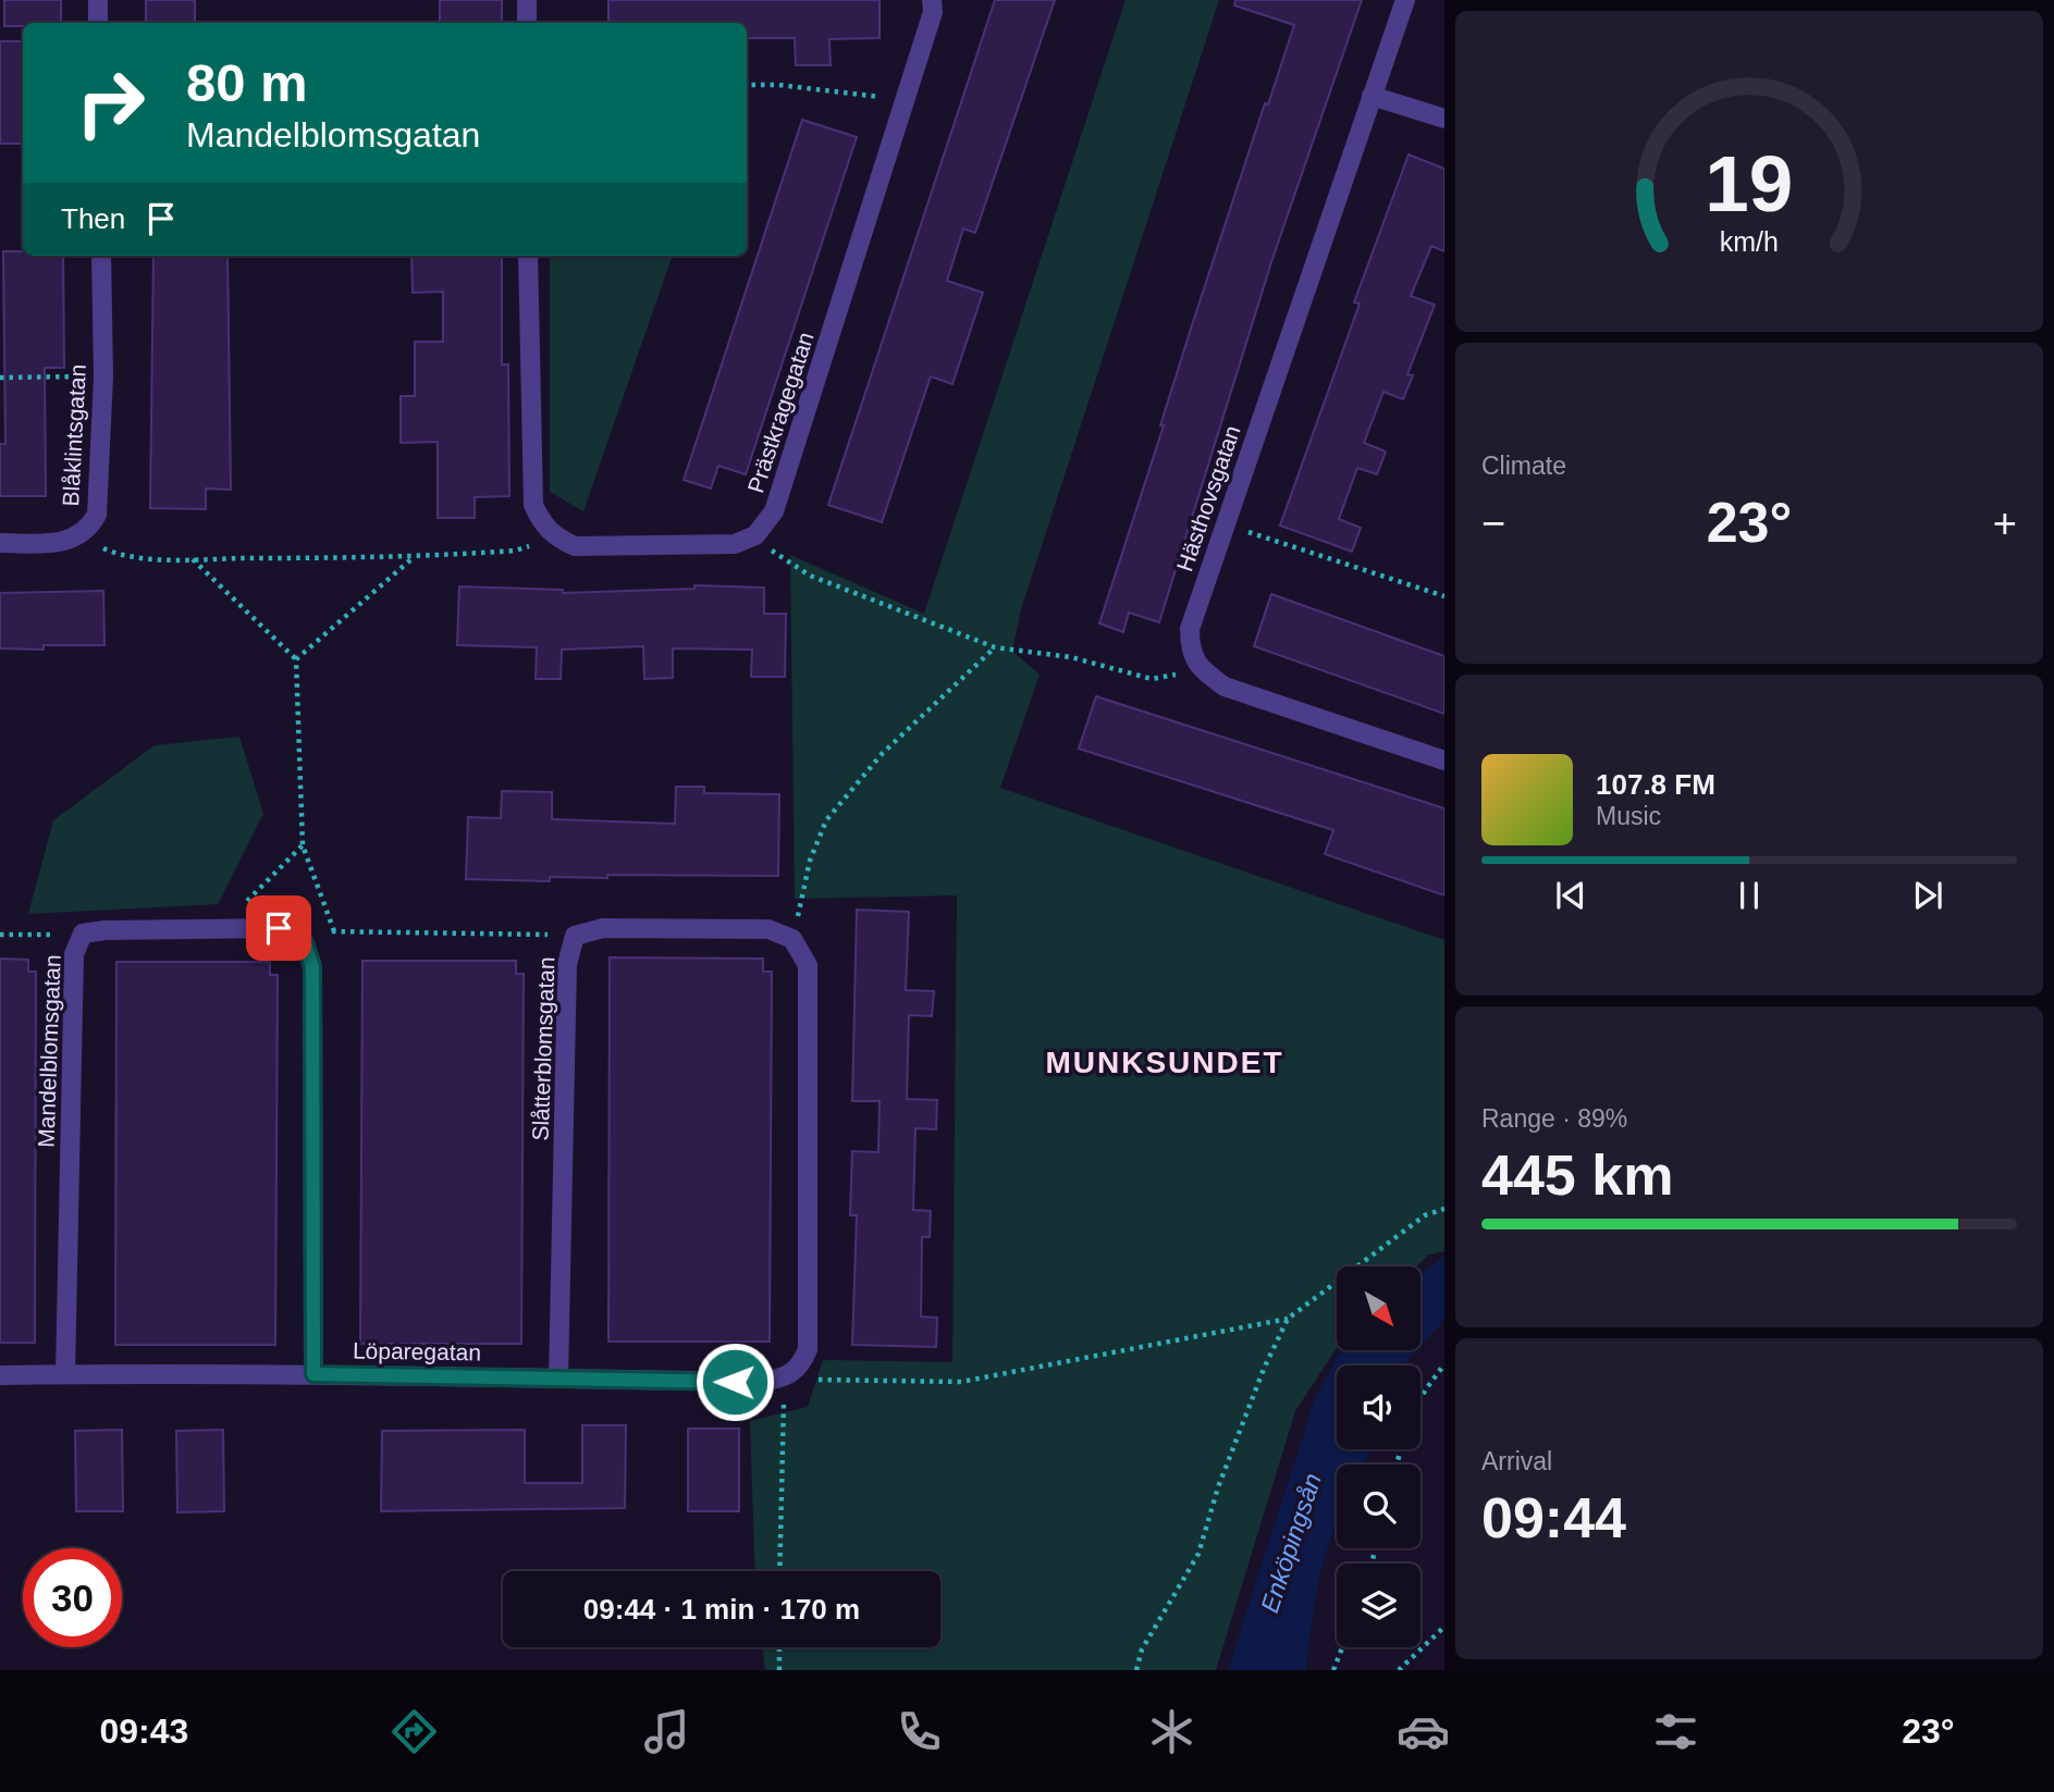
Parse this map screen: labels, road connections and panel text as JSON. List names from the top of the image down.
{
  "streets": {
    "street": [
      "Prästkragegatan",
      "Blåklintsgatan",
      "Hästhovsgatan",
      "Slåtterblomsgatan",
      "Mandelblomsgatan",
      "Löparegatan"
    ]
  },
  "crossings": [
    ["Slåtterblomsgatan", "Löparegatan"],
    ["Mandelblomsgatan", "Löparegatan"]
  ],
  "districts": ["MUNKSUNDET"],
  "water": ["Enköpingsån"],
  "north": "bottom right",
  "page": {
    "turn": ["80 m", "Mandelblomsgatan"],
    "then": "Then",
    "tile": [
      "Climate",
      ["Range · 89%", "445 km"],
      ["Arrival", "09:44"]
    ],
    "heat": ["−", "23°", "+"],
    "song": ["107.8 FM", "Music"],
    "limit": "30",
    "trip": "09:44 · 1 min · 170 m",
    "tabs": ["09:43", "23°"],
    "gauge": ["19", "km/h"]
  }
}
